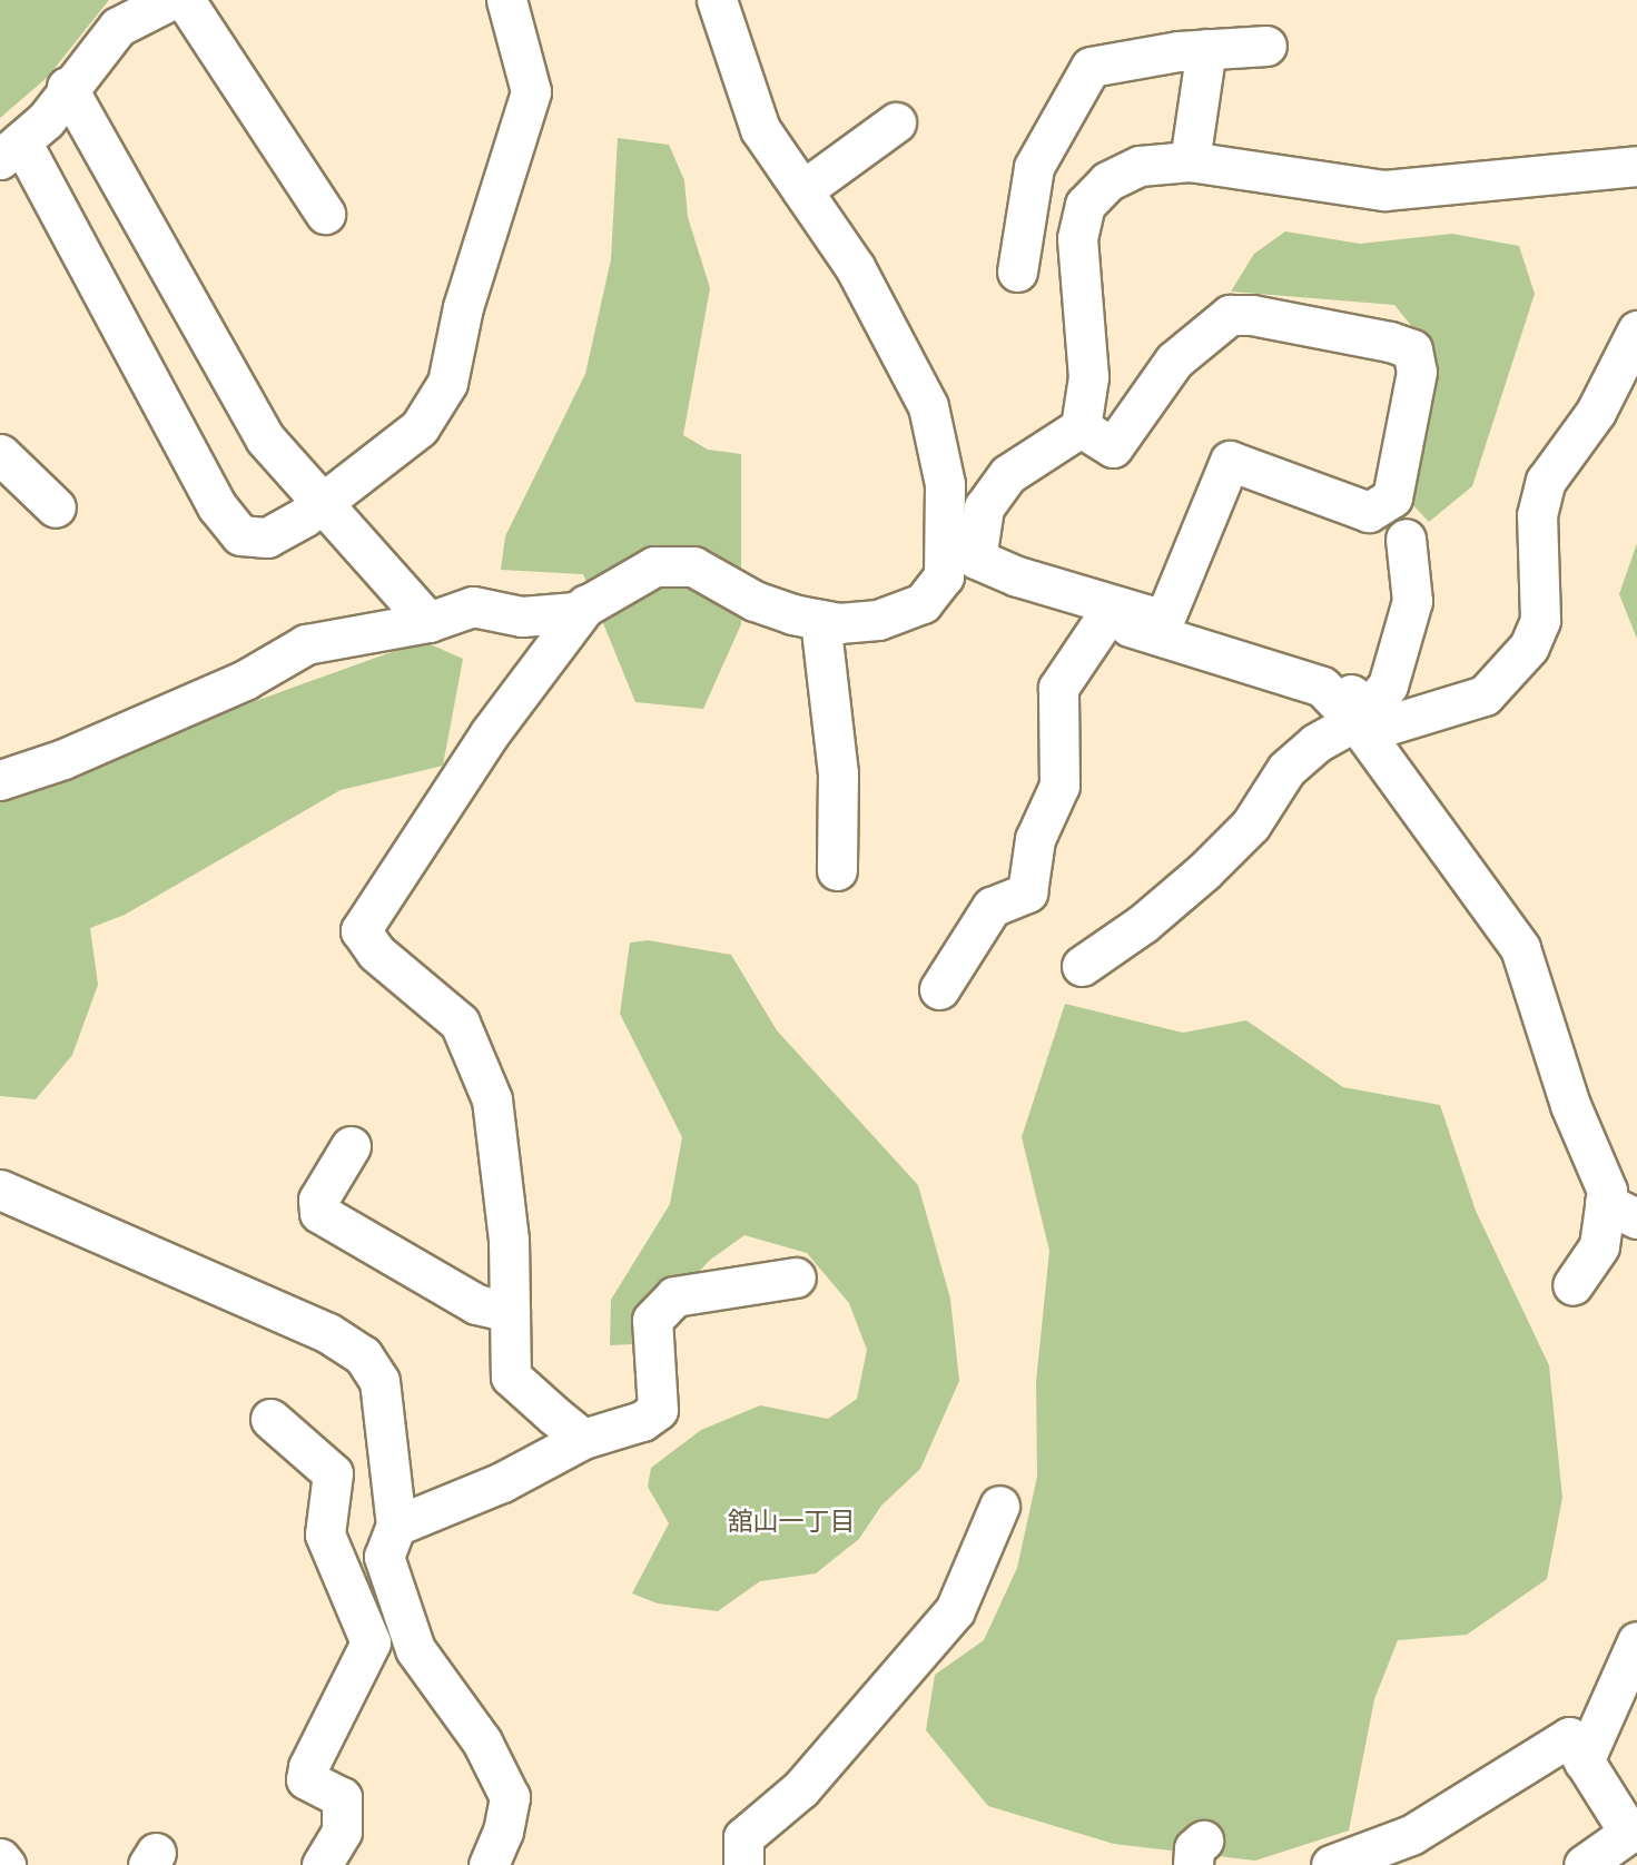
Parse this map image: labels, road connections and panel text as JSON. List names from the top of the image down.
{
  "districts": ["舘山一丁目"]
}
